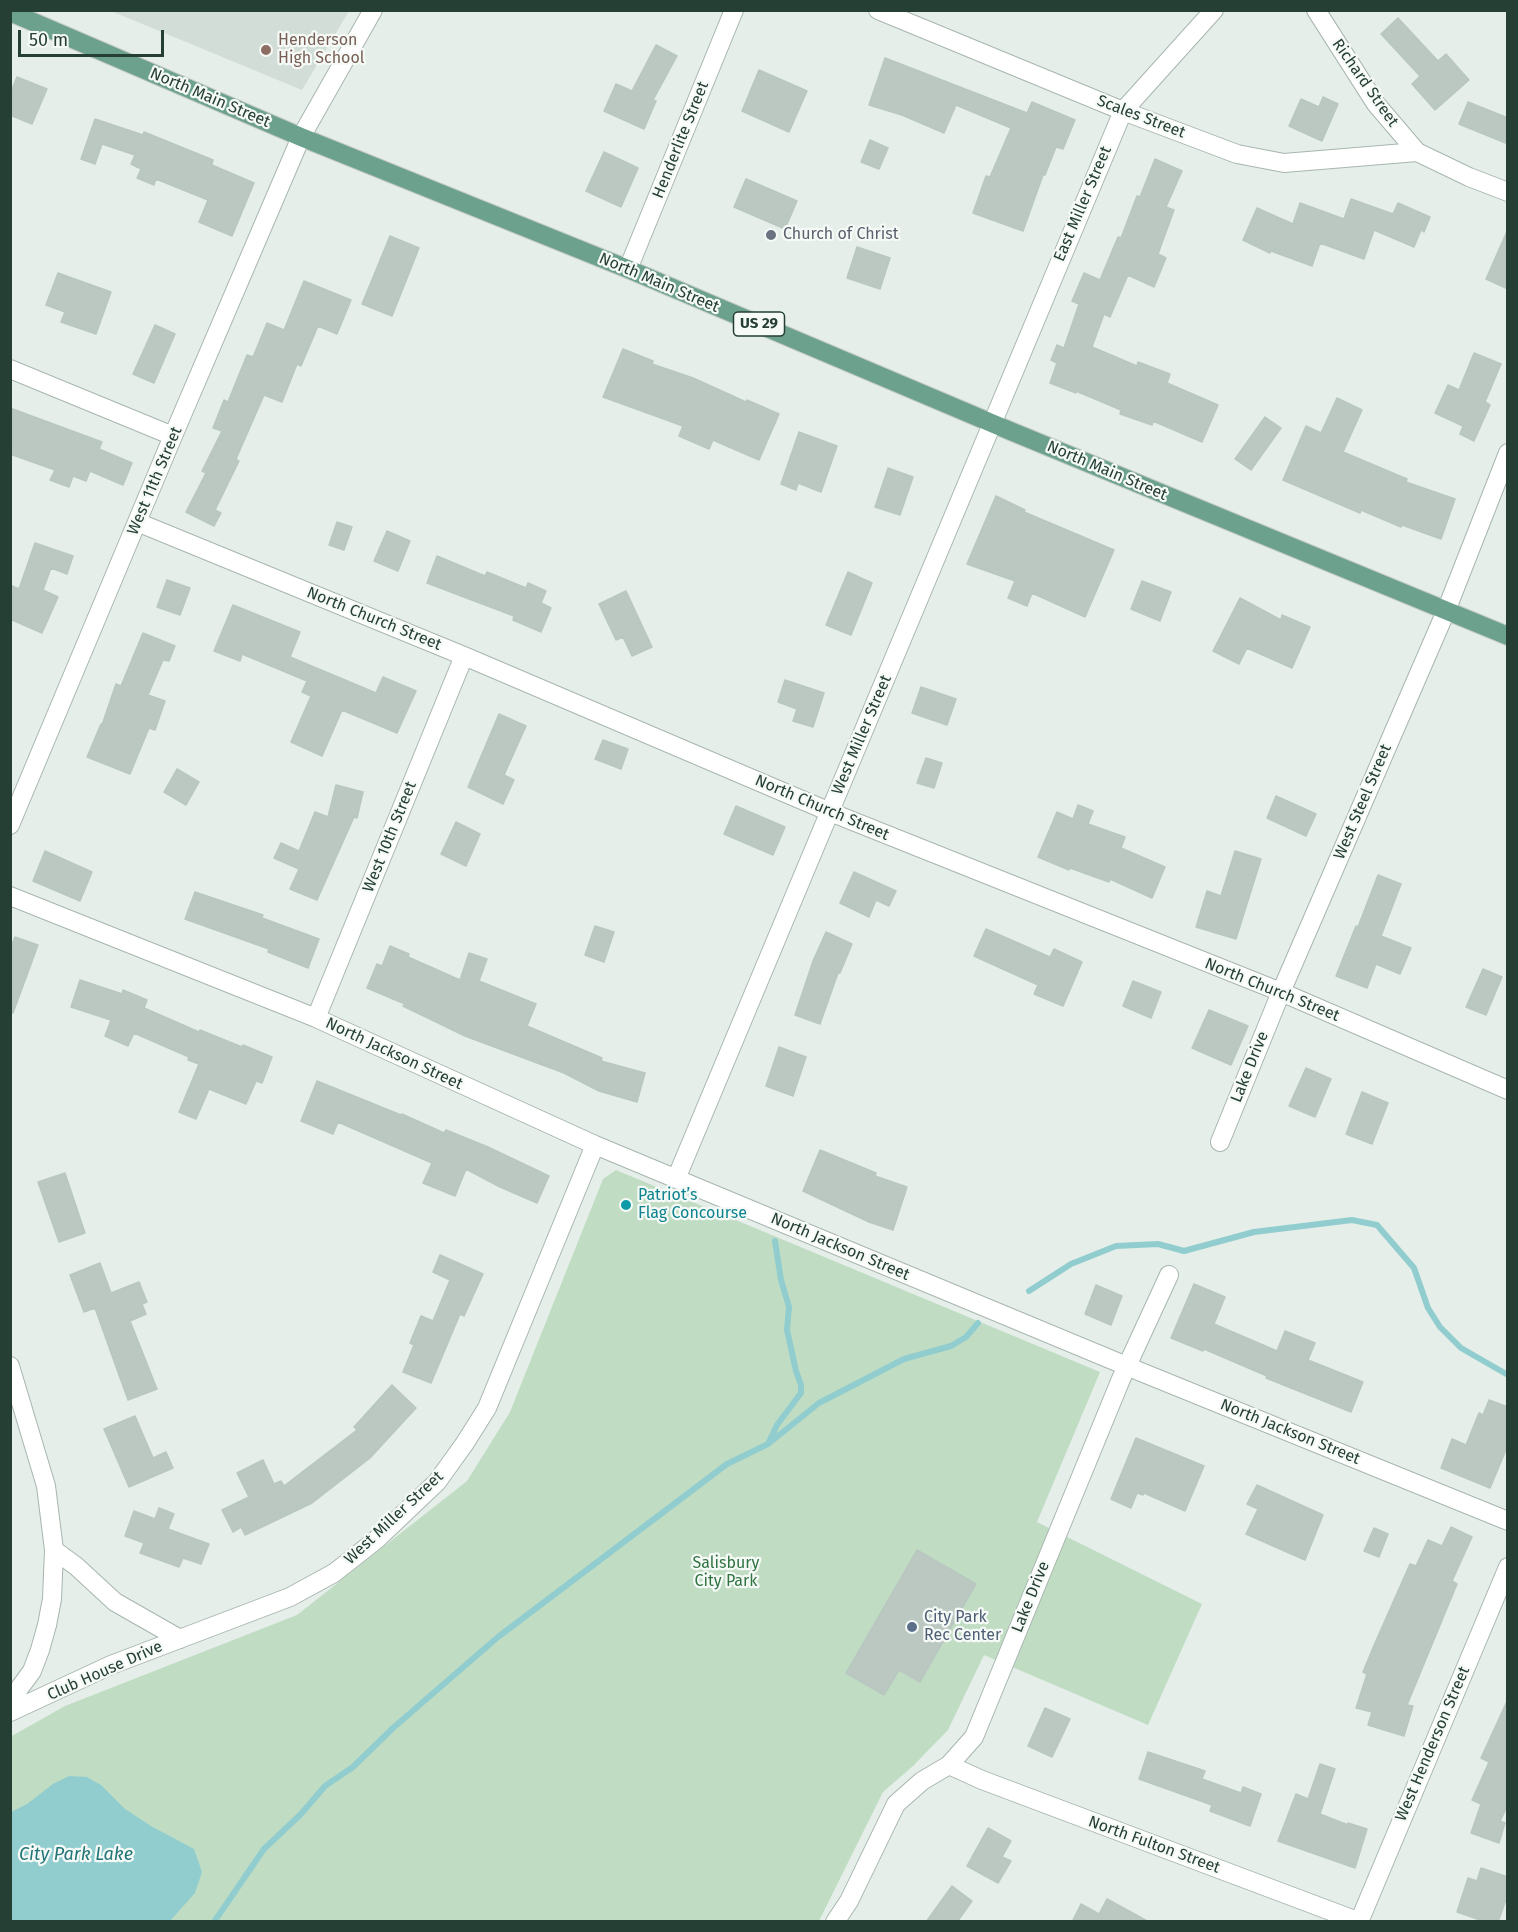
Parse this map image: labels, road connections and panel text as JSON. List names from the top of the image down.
{
  "streets": {
    "main road": ["North Main Street", "US 29"],
    "street": [
      "Richard Street",
      "Scales Street",
      "Henderlite Street",
      "East Miller Street",
      "West 11th Street",
      "North Church Street",
      "West Miller Street",
      "West Steel Street",
      "West 10th Street",
      "North Jackson Street",
      "Lake Drive",
      "Club House Drive",
      "West Henderson Street",
      "North Fulton Street"
    ]
  },
  "crossings": [
    ["Richard Street", "Scales Street"],
    ["North Main Street", "Henderlite Street"],
    ["North Main Street", "East Miller Street"],
    ["North Main Street", "West 11th Street"],
    ["North Main Street", "West Miller Street"],
    ["North Main Street", "West Steel Street"],
    ["Scales Street", "East Miller Street"],
    ["East Miller Street", "West Miller Street"],
    ["West 11th Street", "North Church Street"],
    ["North Church Street", "West Miller Street"],
    ["North Church Street", "West Steel Street"],
    ["North Church Street", "West 10th Street"],
    ["North Church Street", "Lake Drive"],
    ["West Miller Street", "North Jackson Street"],
    ["West Miller Street", "Club House Drive"],
    ["West Steel Street", "Lake Drive"],
    ["West 10th Street", "North Jackson Street"],
    ["North Jackson Street", "Lake Drive"],
    ["Lake Drive", "North Fulton Street"],
    ["West Henderson Street", "North Fulton Street"]
  ],
  "water": ["City Park Lake"],
  "parks": ["Salisbury City Park"],
  "places": [
    "Henderson High School",
    "Church of Christ",
    "Patriot’s Flag Concourse",
    "City Park Rec Center"
  ],
  "scale_bar": "50 m"
}
